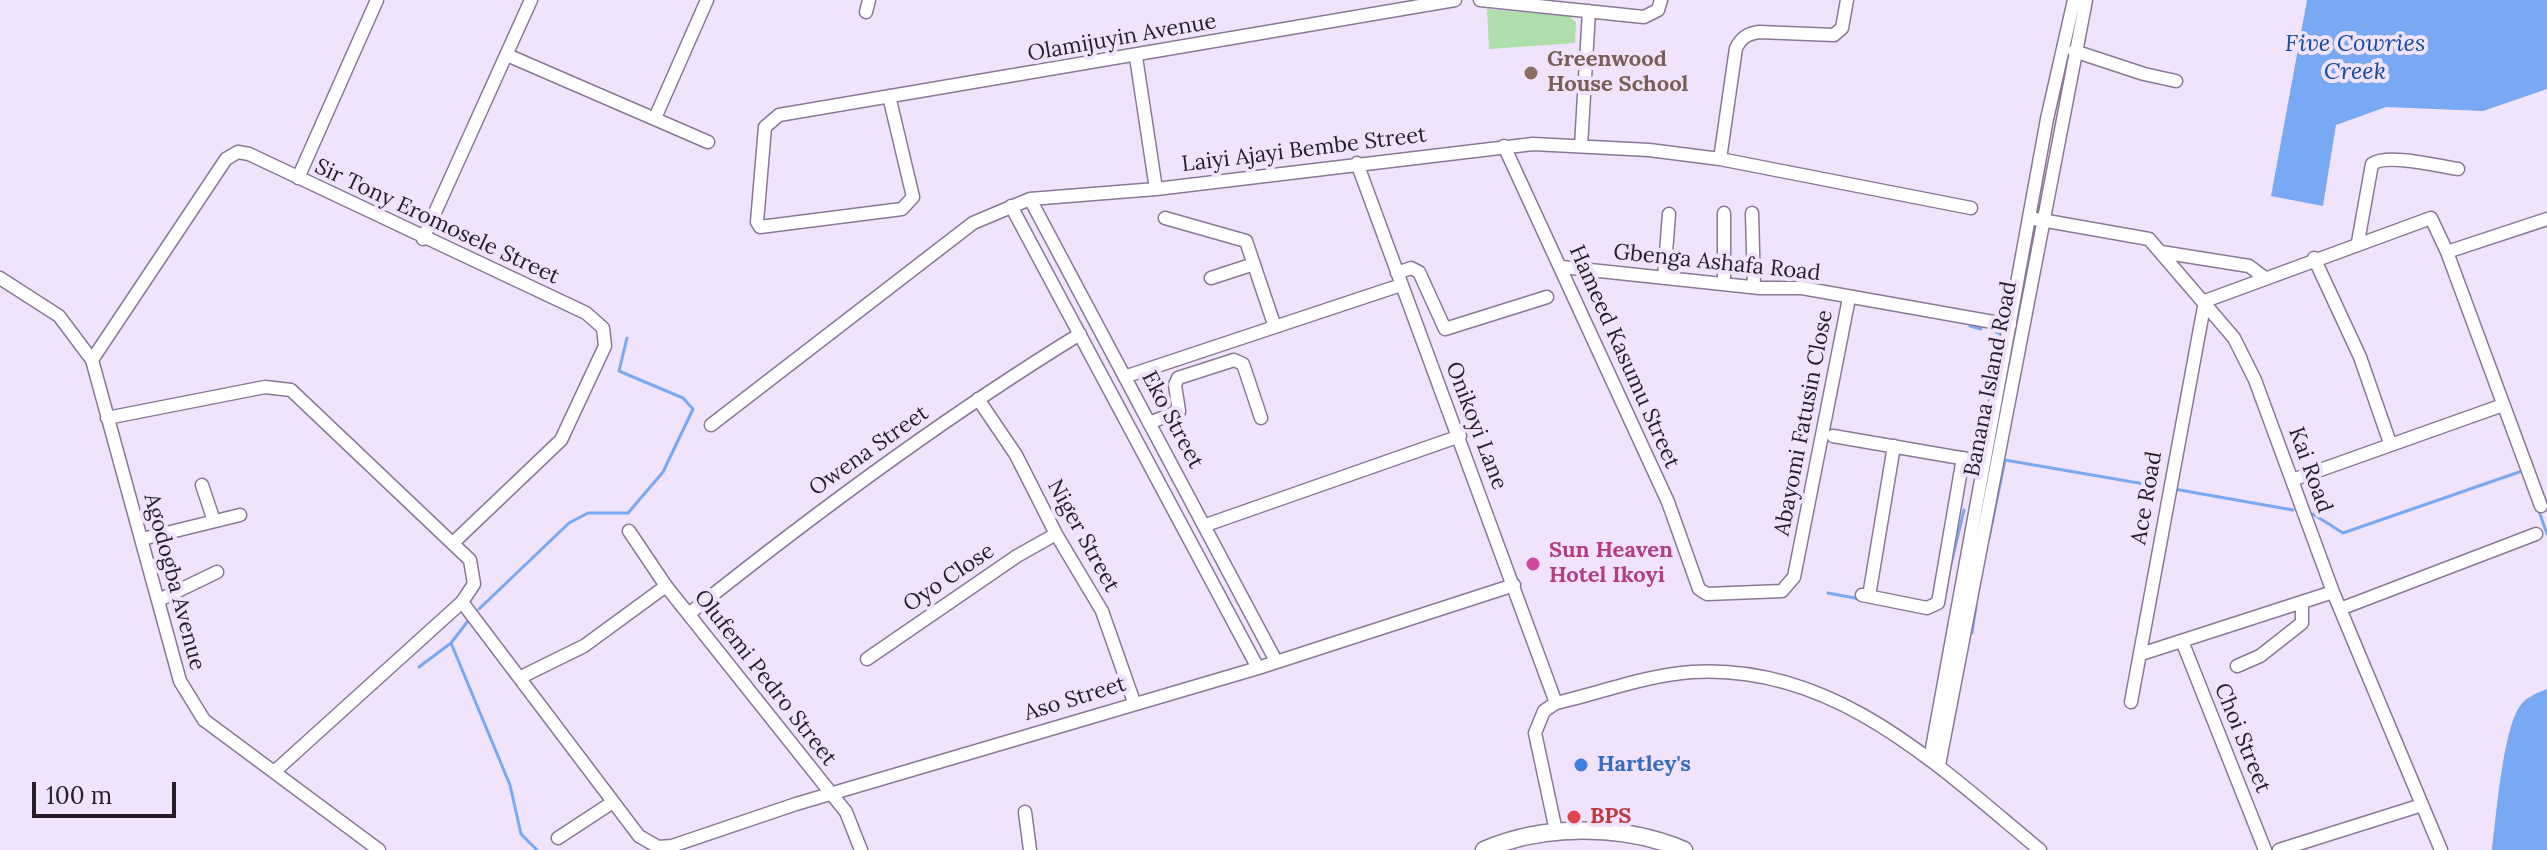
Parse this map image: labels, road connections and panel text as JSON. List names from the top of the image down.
{
  "streets": {
    "street": [
      "Olamijuyin Avenue",
      "Laiyi Ajayi Bembe Street",
      "Sir Tony Eromosele Street",
      "Gbenga Ashafa Road",
      "Hameed Kasumu Street",
      "Banana Island Road",
      "Eko Street",
      "Abayomi Fatusin Close",
      "Onikoyi Lane",
      "Owena Street",
      "Kai Road",
      "Ace Road",
      "Niger Street",
      "Oyo Close",
      "Agodogba Avenue",
      "Olufemi Pedro Street",
      "Aso Street",
      "Choi Street"
    ]
  },
  "crossings": [
    ["Laiyi Ajayi Bembe Street", "Hameed Kasumu Street"],
    ["Laiyi Ajayi Bembe Street", "Eko Street"],
    ["Laiyi Ajayi Bembe Street", "Onikoyi Lane"],
    ["Sir Tony Eromosele Street", "Agodogba Avenue"],
    ["Gbenga Ashafa Road", "Hameed Kasumu Street"],
    ["Gbenga Ashafa Road", "Banana Island Road"],
    ["Gbenga Ashafa Road", "Abayomi Fatusin Close"],
    ["Hameed Kasumu Street", "Abayomi Fatusin Close"],
    ["Banana Island Road", "Kai Road"],
    ["Eko Street", "Owena Street"],
    ["Eko Street", "Aso Street"],
    ["Onikoyi Lane", "Aso Street"],
    ["Owena Street", "Niger Street"],
    ["Owena Street", "Olufemi Pedro Street"],
    ["Kai Road", "Ace Road"],
    ["Niger Street", "Oyo Close"],
    ["Niger Street", "Aso Street"],
    ["Olufemi Pedro Street", "Aso Street"]
  ],
  "water": ["Five Cowries Creek"],
  "places": [
    "Greenwood House School",
    "Sun Heaven Hotel Ikoyi",
    "Hartley's",
    "BPS"
  ],
  "scale_bar": "100 m"
}
